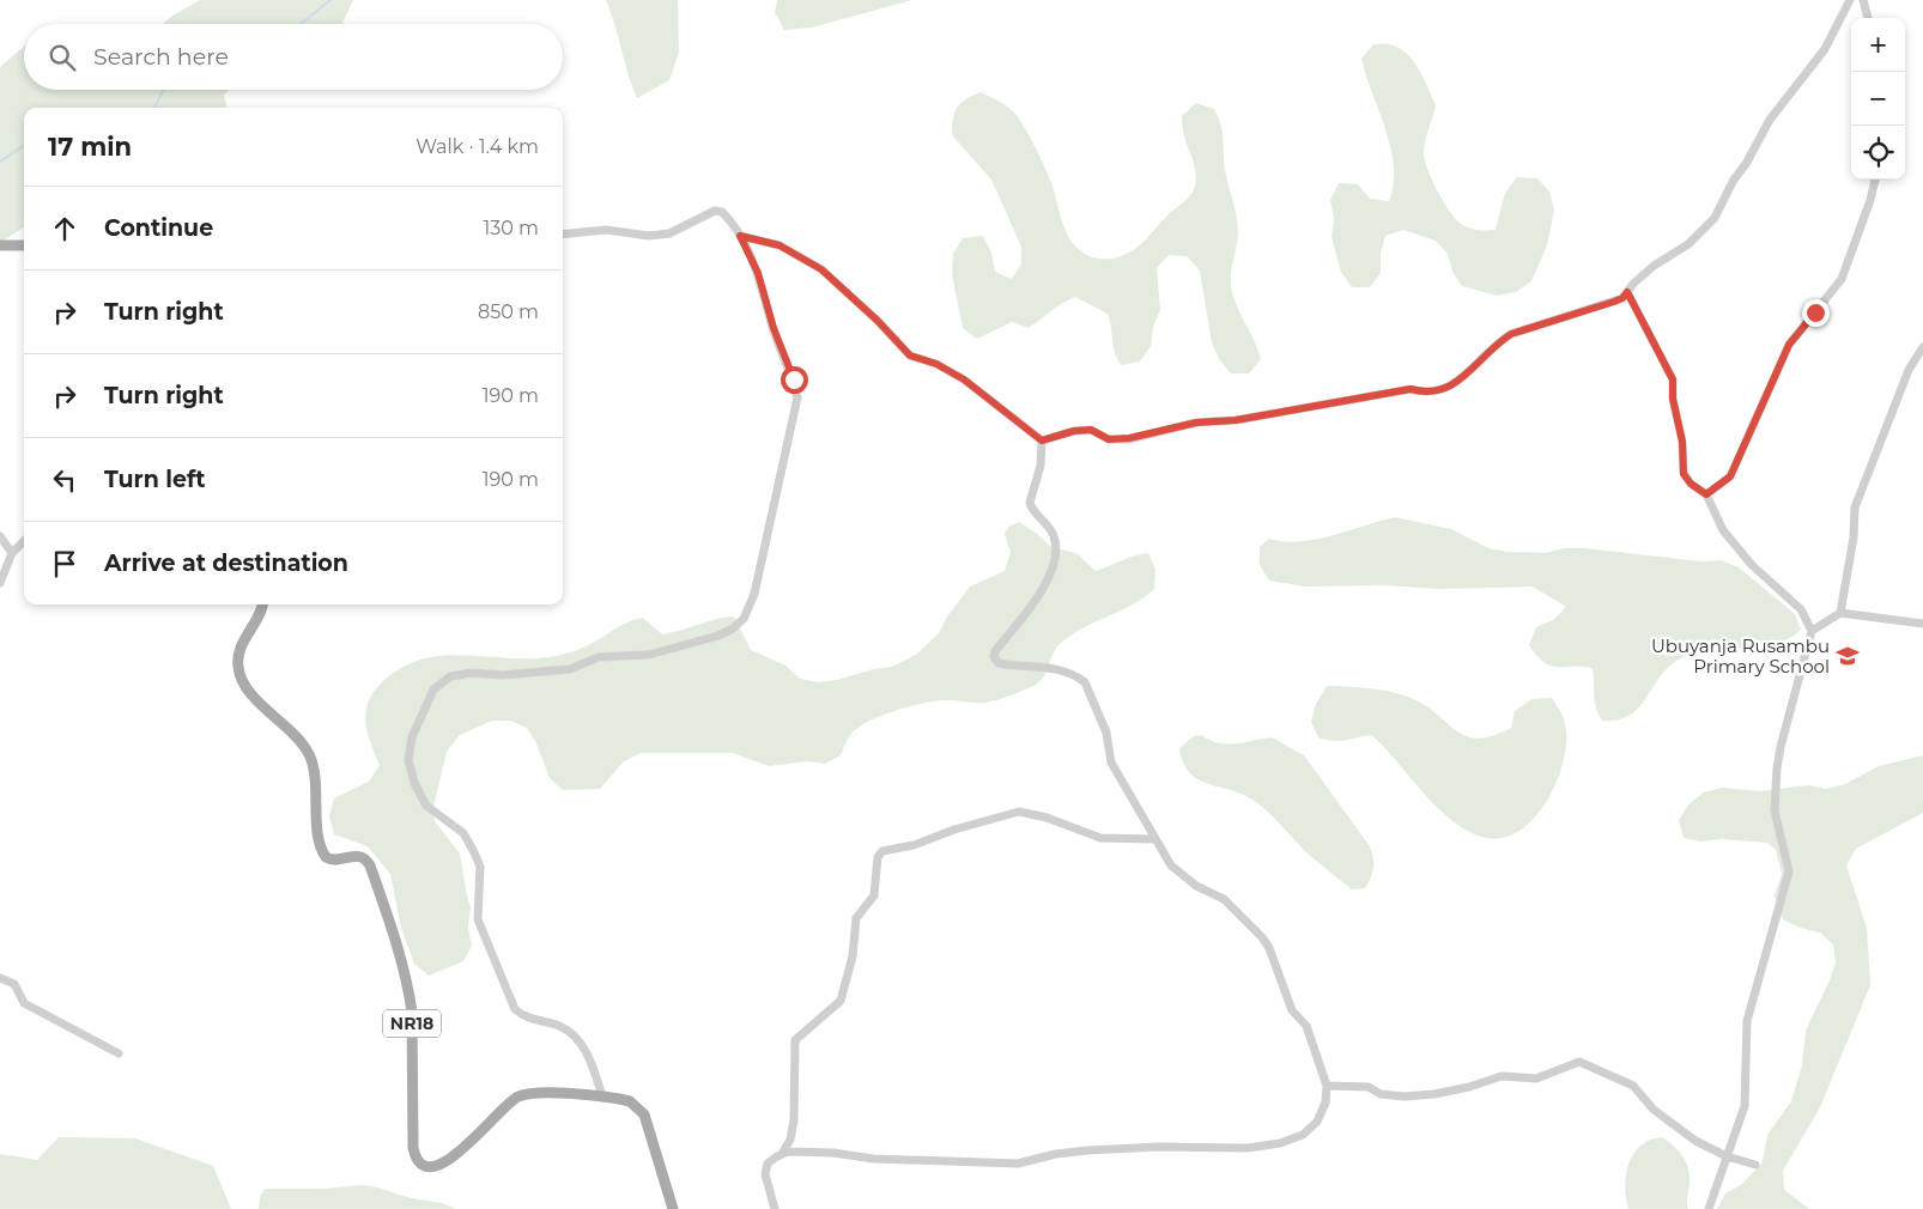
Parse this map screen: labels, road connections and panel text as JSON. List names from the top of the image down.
{
  "streets": {
    "main road": ["NR18"]
  },
  "places": {
    "school or university": ["Ubuyanja Rusambu Primary School"]
  },
  "page": {
    "map_buttons": ["+", "−"],
    "search": "Search here",
    "heading": ["17 min", "Walk · 1.4 km"],
    "list": [
      ["Continue", "130 m"],
      ["Turn right", "850 m"],
      ["Turn right", "190 m"],
      ["Turn left", "190 m"],
      "Arrive at destination"
    ]
  }
}
